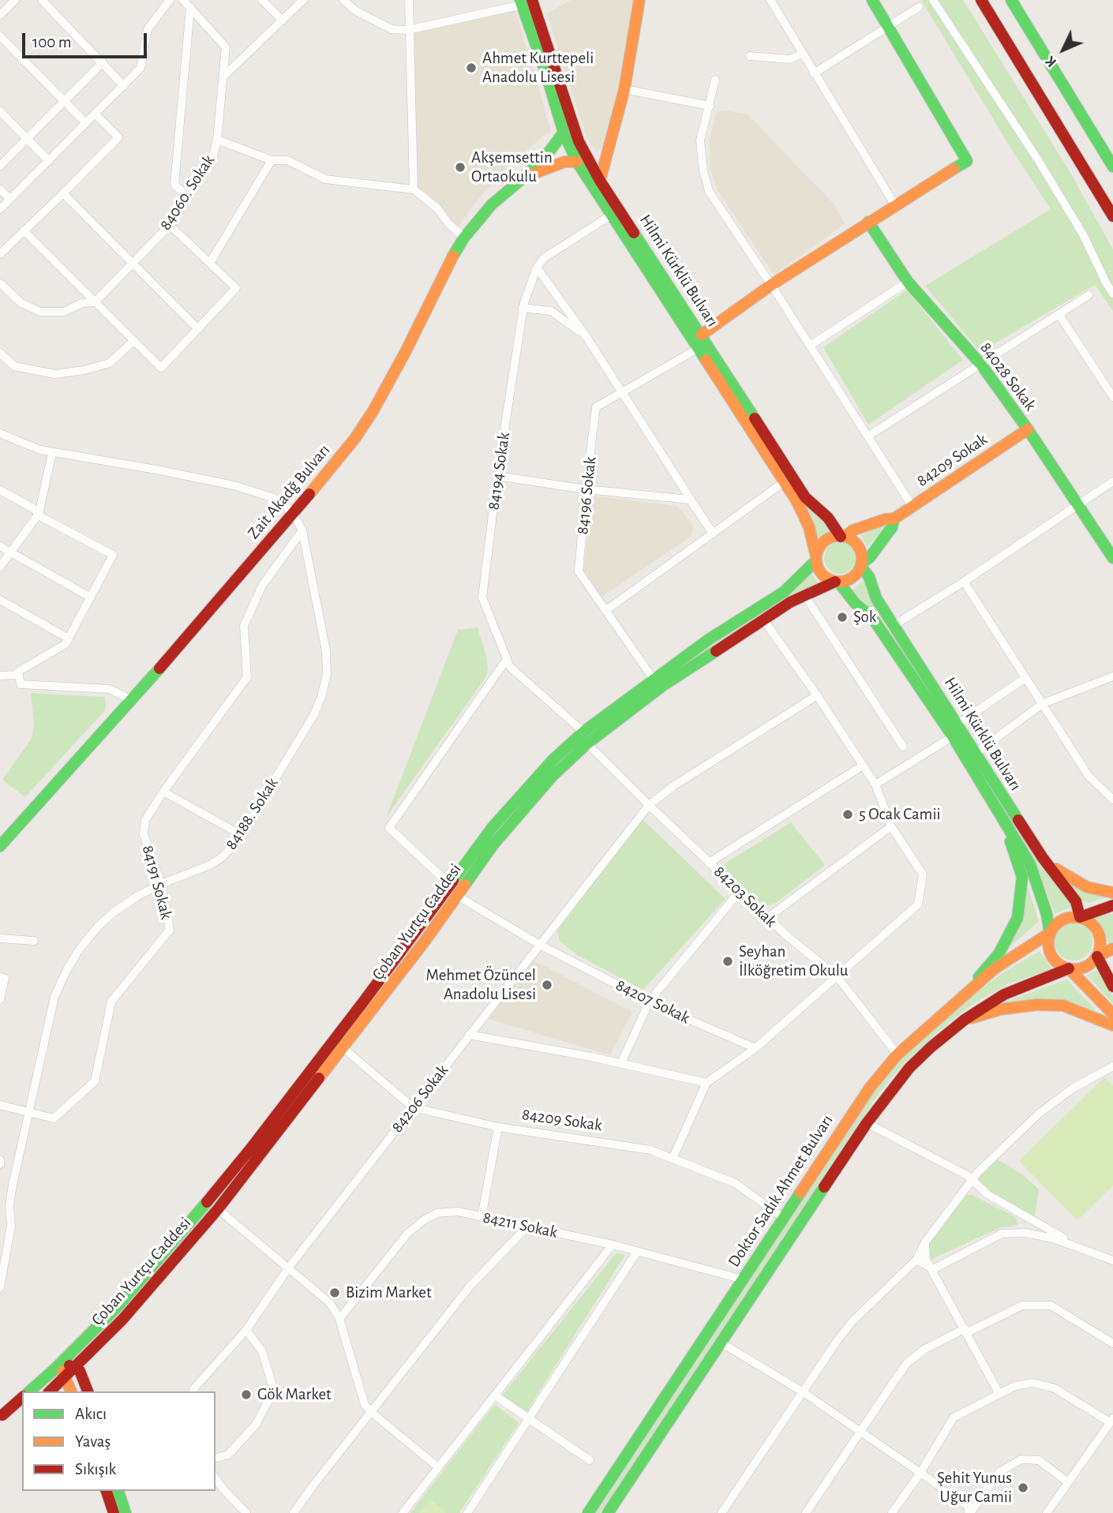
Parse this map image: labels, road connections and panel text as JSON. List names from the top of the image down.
{
  "streets": {
    "main road": [
      "Hilmi Kürklü Bulvarı",
      "84028 Sokak",
      "84209 Sokak",
      "Zait Akadğ Bulvarı",
      "Çoban Yurtçu Caddesi",
      "Doktor Sadık Ahmet Bulvarı"
    ],
    "street": [
      "84060. Sokak",
      "84194 Sokak",
      "84196 Sokak",
      "84188. Sokak",
      "84191 Sokak",
      "84203 Sokak",
      "84207 Sokak",
      "84206 Sokak",
      "84211 Sokak"
    ]
  },
  "crossings": [
    ["Hilmi Kürklü Bulvarı", "84194 Sokak"],
    ["Hilmi Kürklü Bulvarı", "Zait Akadğ Bulvarı"],
    ["Hilmi Kürklü Bulvarı", "84196 Sokak"],
    ["Hilmi Kürklü Bulvarı", "Çoban Yurtçu Caddesi"],
    ["Hilmi Kürklü Bulvarı", "Doktor Sadık Ahmet Bulvarı"],
    ["84028 Sokak", "84209 Sokak"],
    ["84209 Sokak", "Çoban Yurtçu Caddesi"],
    ["84209 Sokak", "84206 Sokak"],
    ["84209 Sokak", "Doktor Sadık Ahmet Bulvarı"],
    ["84194 Sokak", "Çoban Yurtçu Caddesi"],
    ["Zait Akadğ Bulvarı", "84188. Sokak"],
    ["84196 Sokak", "Çoban Yurtçu Caddesi"],
    ["84188. Sokak", "84191 Sokak"],
    ["84203 Sokak", "Çoban Yurtçu Caddesi"],
    ["84203 Sokak", "84206 Sokak"],
    ["84203 Sokak", "Doktor Sadık Ahmet Bulvarı"],
    ["Çoban Yurtçu Caddesi", "84207 Sokak"],
    ["84207 Sokak", "84206 Sokak"],
    ["Doktor Sadık Ahmet Bulvarı", "84211 Sokak"]
  ],
  "places": [
    "Ahmet Kurttepeli Anadolu Lisesi",
    "Akşemsettin Ortaokulu",
    "Şok",
    "5 Ocak Camii",
    "Seyhan İlköğretim Okulu",
    "Mehmet Özüncel Anadolu Lisesi",
    "Bizim Market",
    "Gök Market",
    "Şehit Yunus Uğur Camii"
  ],
  "legend": ["Akıcı", "Yavaş", "Sıkışık"],
  "scale_bar": "100 m",
  "north": "bottom left"
}
